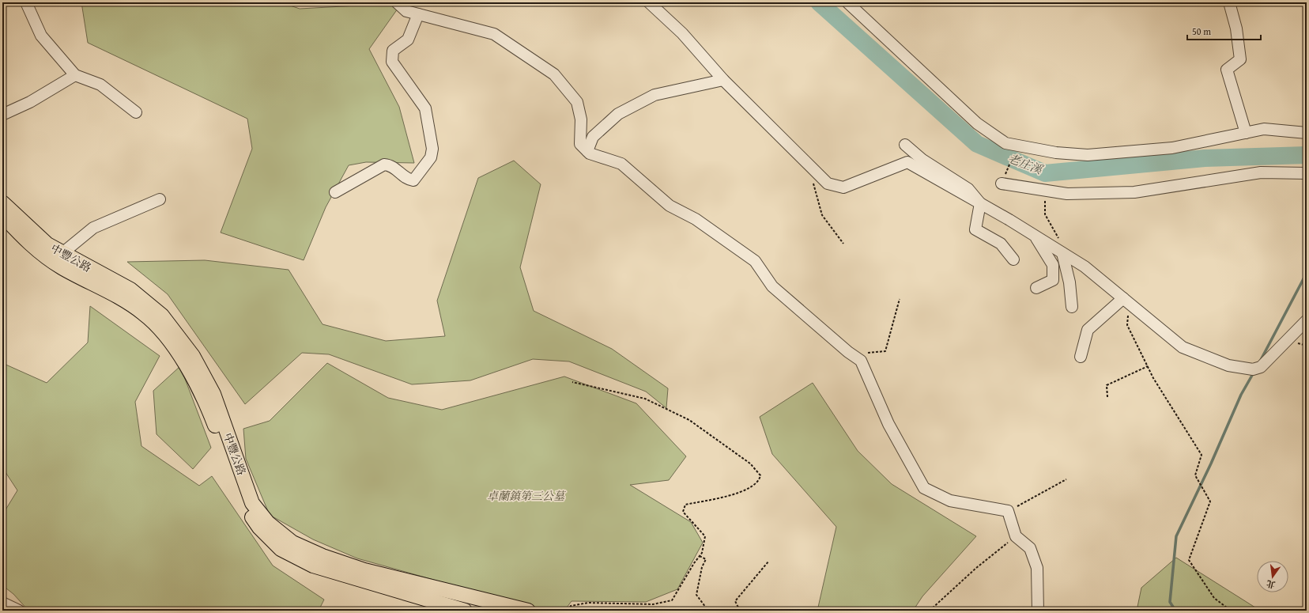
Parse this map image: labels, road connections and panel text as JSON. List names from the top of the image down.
{
  "streets": {
    "main road": ["中豐公路"]
  },
  "water": ["老庄溪"],
  "parks": ["卓蘭鎮第三公墓"],
  "scale_bar": "50 m",
  "north": "bottom"
}
